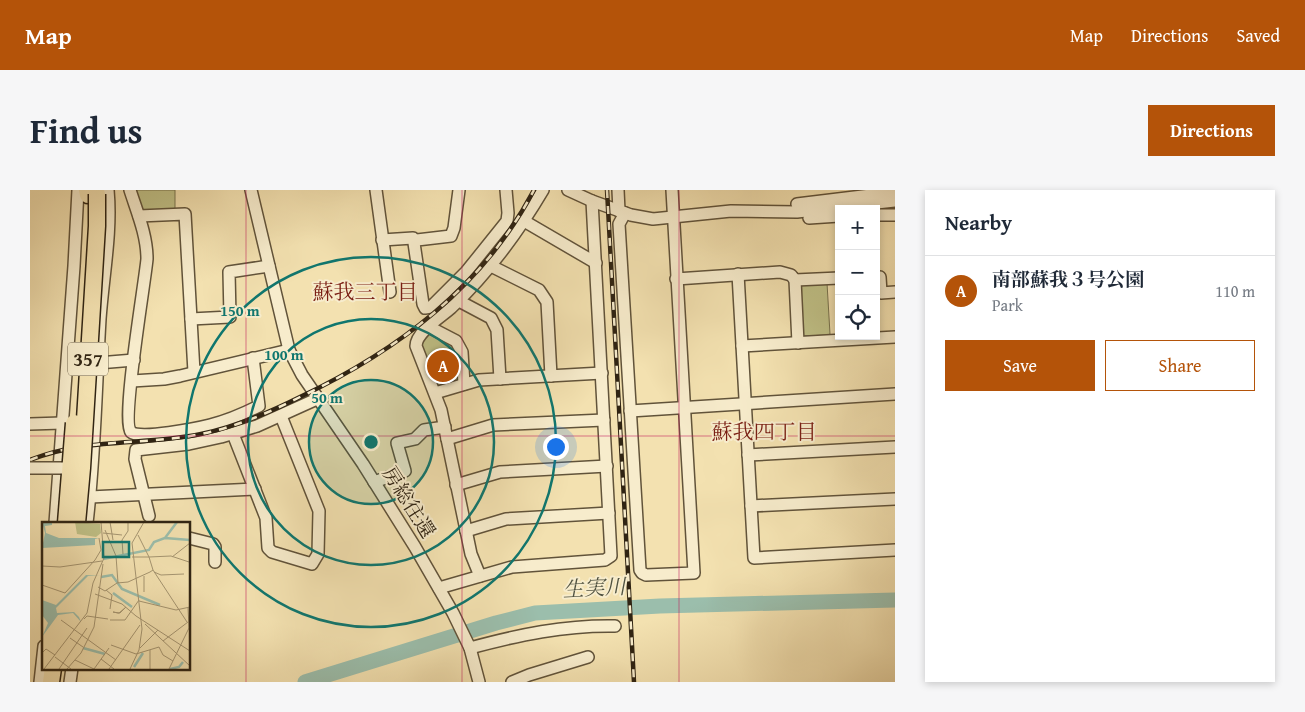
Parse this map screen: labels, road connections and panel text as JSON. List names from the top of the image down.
{
  "streets": {
    "highway": ["357"],
    "street": ["房総往還"]
  },
  "districts": ["蘇我三丁目", "蘇我四丁目"],
  "water": ["生実川"],
  "page": {
    "header": "Map",
    "nav": ["Map", "Directions", "Saved"],
    "title": "Find us",
    "buttons": [
      "Directions",
      ["Save", "Share"]
    ],
    "heading": "Nearby",
    "map_buttons": ["+", "−"],
    "list": [
      {
        "mark": "A",
        "name": "南部蘇我３号公園",
        "note": "Park",
        "value": "110 m"
      }
    ],
    "pins": "A"
  },
  "rings": ["150 m", "100 m", "50 m"]
}
